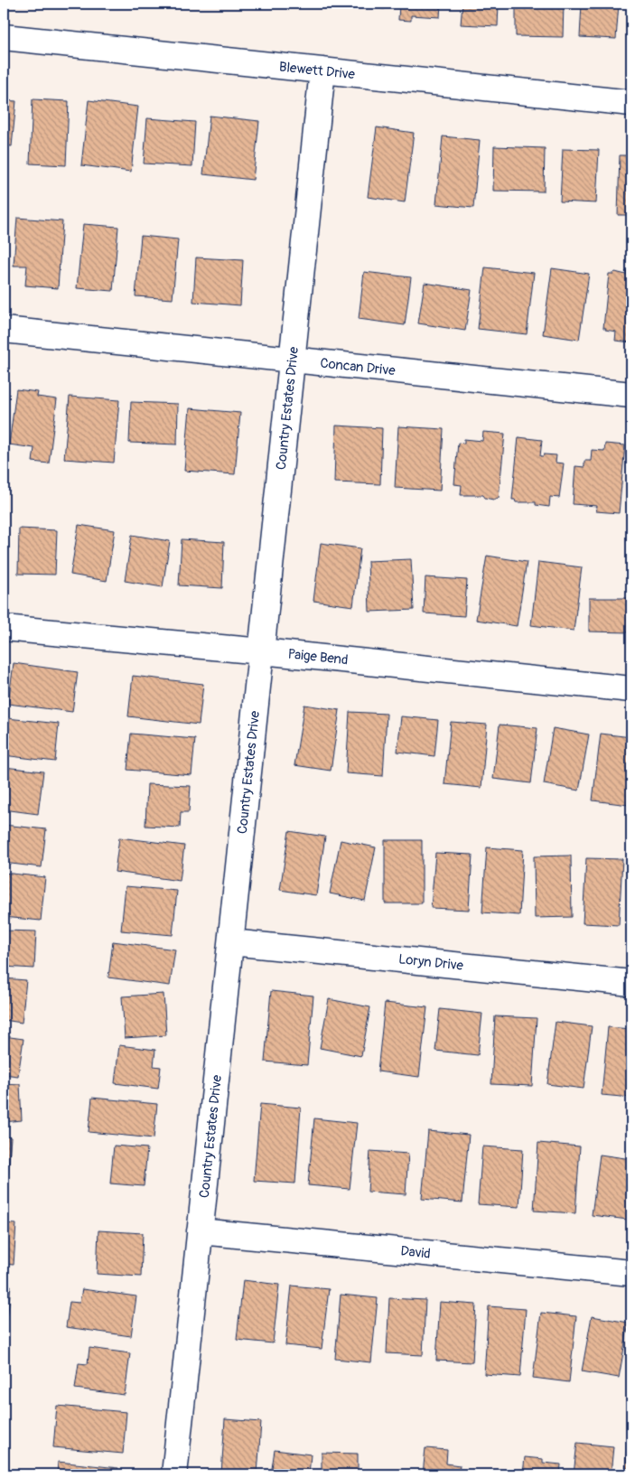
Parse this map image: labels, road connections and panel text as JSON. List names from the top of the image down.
{
  "streets": {
    "street": [
      "Blewett Drive",
      "Concan Drive",
      "Country Estates Drive",
      "Paige Bend",
      "Loryn Drive",
      "David"
    ]
  },
  "crossings": [
    ["Blewett Drive", "Country Estates Drive"],
    ["Concan Drive", "Country Estates Drive"],
    ["Country Estates Drive", "Paige Bend"],
    ["Country Estates Drive", "Loryn Drive"],
    ["Country Estates Drive", "David"]
  ]
}
